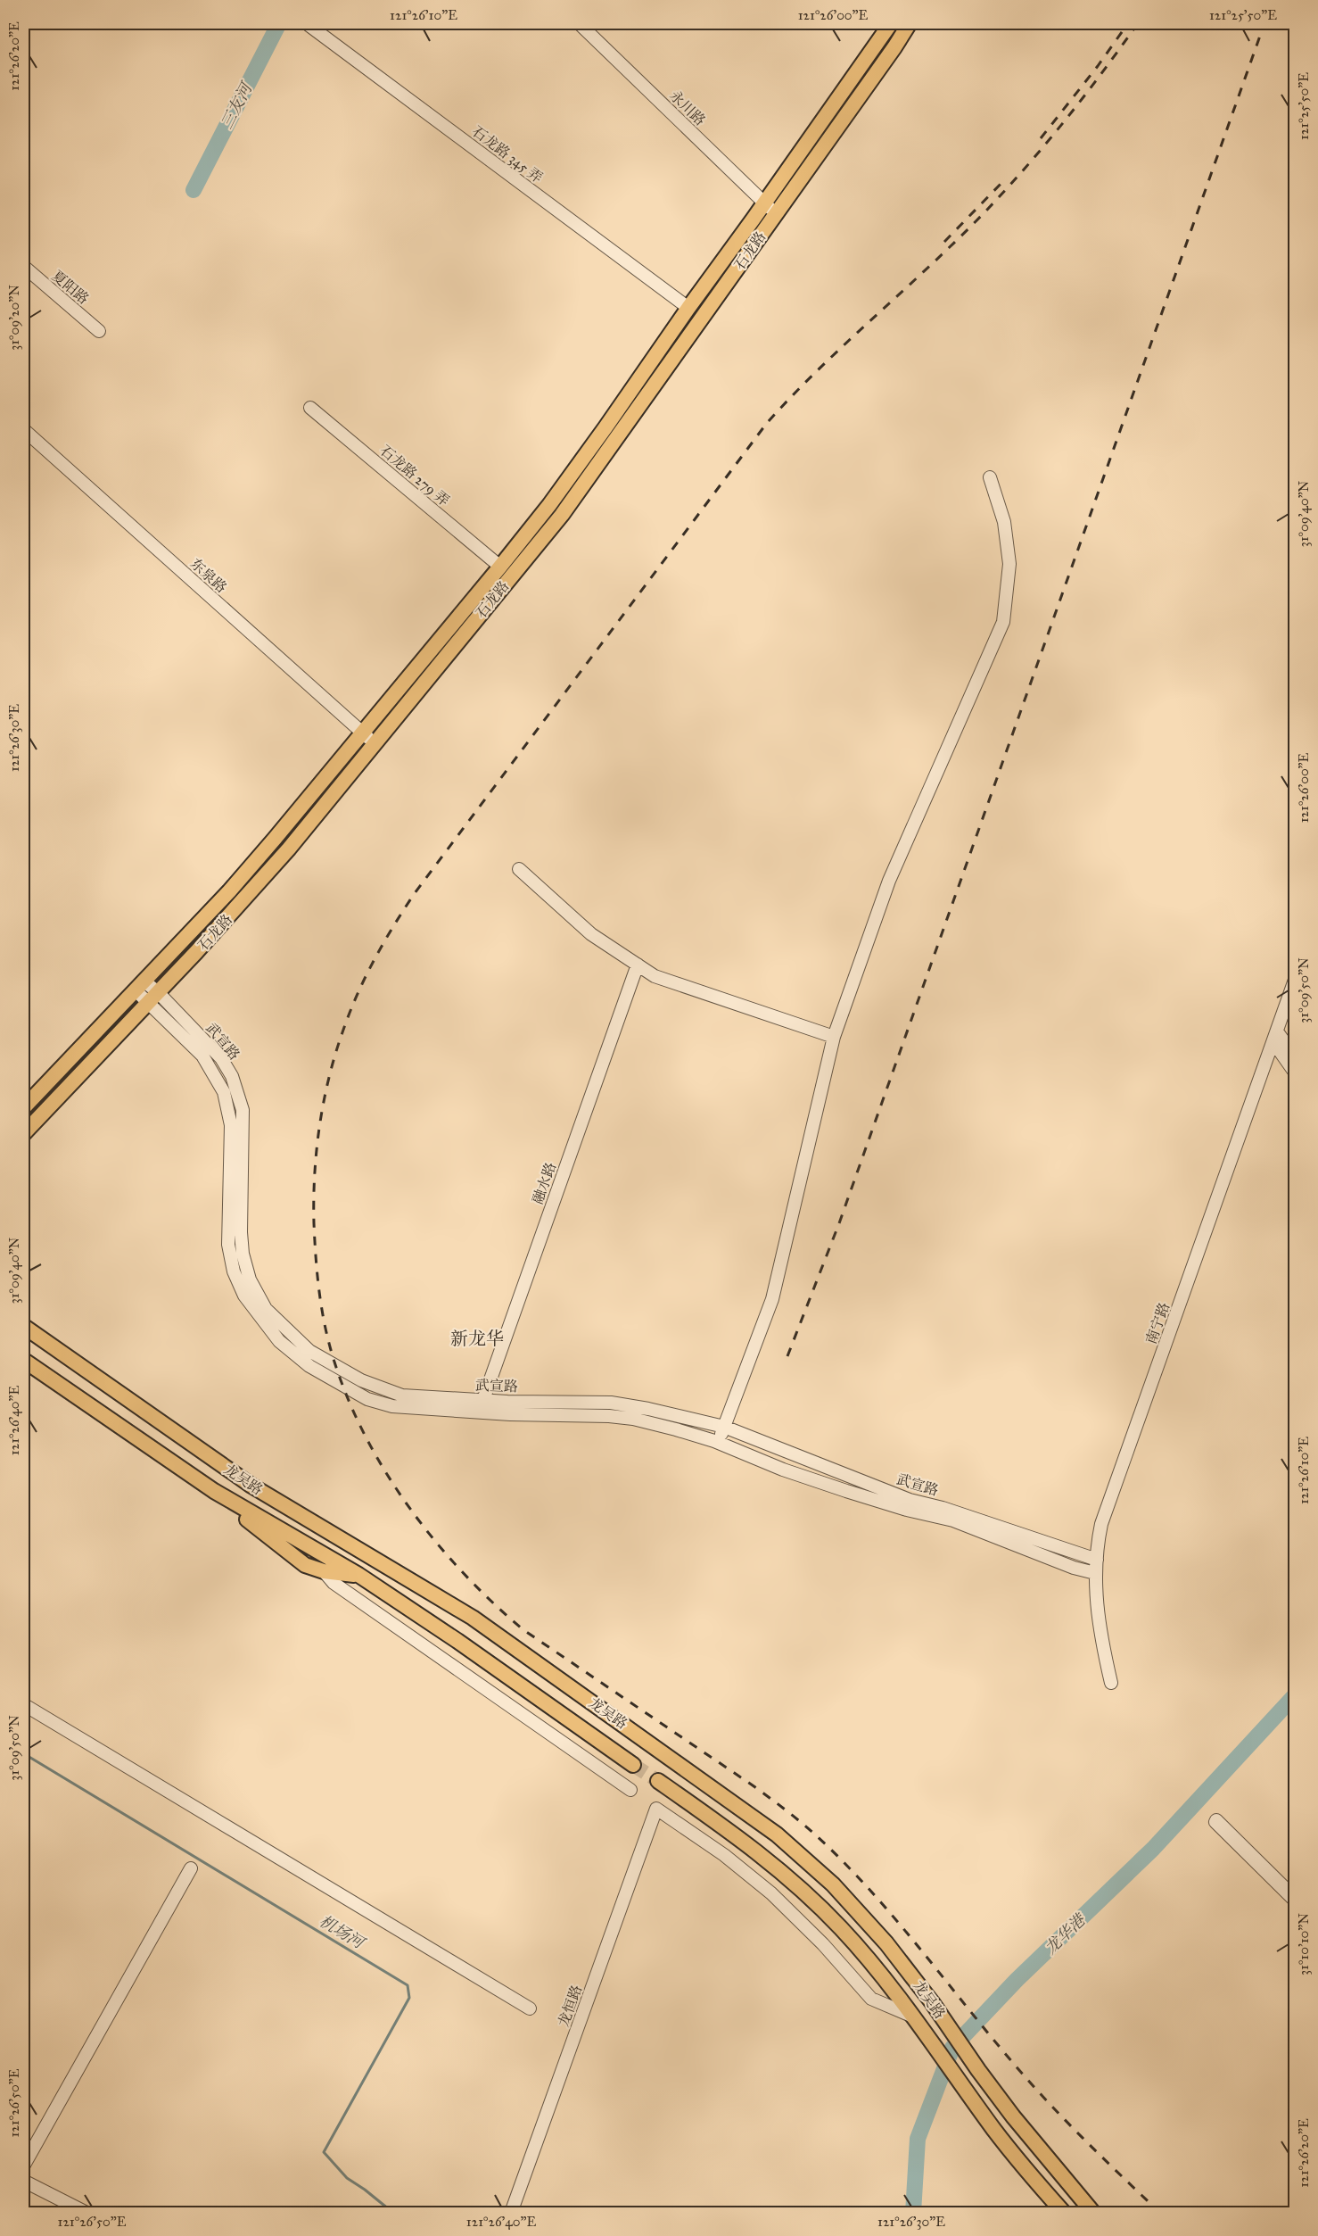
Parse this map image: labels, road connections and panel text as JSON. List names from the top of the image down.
{
  "streets": {
    "main road": ["石龙路", "龙吴路"],
    "street": [
      "永川路",
      "石龙路 345 弄",
      "夏阳路",
      "石龙路 279 弄",
      "东泉路",
      "武宣路",
      "融水路",
      "南宁路",
      "龙恒路"
    ]
  },
  "crossings": [
    ["永川路", "石龙路"],
    ["石龙路 345 弄", "石龙路"],
    ["石龙路", "石龙路 279 弄"],
    ["石龙路", "东泉路"],
    ["武宣路", "融水路"],
    ["武宣路", "南宁路"],
    ["龙吴路", "龙恒路"]
  ],
  "districts": ["新龙华"],
  "water": ["三友河", "机场河", "龙华港"],
  "coordinates": [
    "121°26'10\"E",
    "121°26'00\"E",
    "121°25'50\"E",
    "121°26'20\"E",
    "31°09'20\"N",
    "31°09'40\"N",
    "121°26'30\"E",
    "31°09'50\"N",
    "121°26'40\"E",
    "31°10'10\"N",
    "121°26'50\"E"
  ]
}
